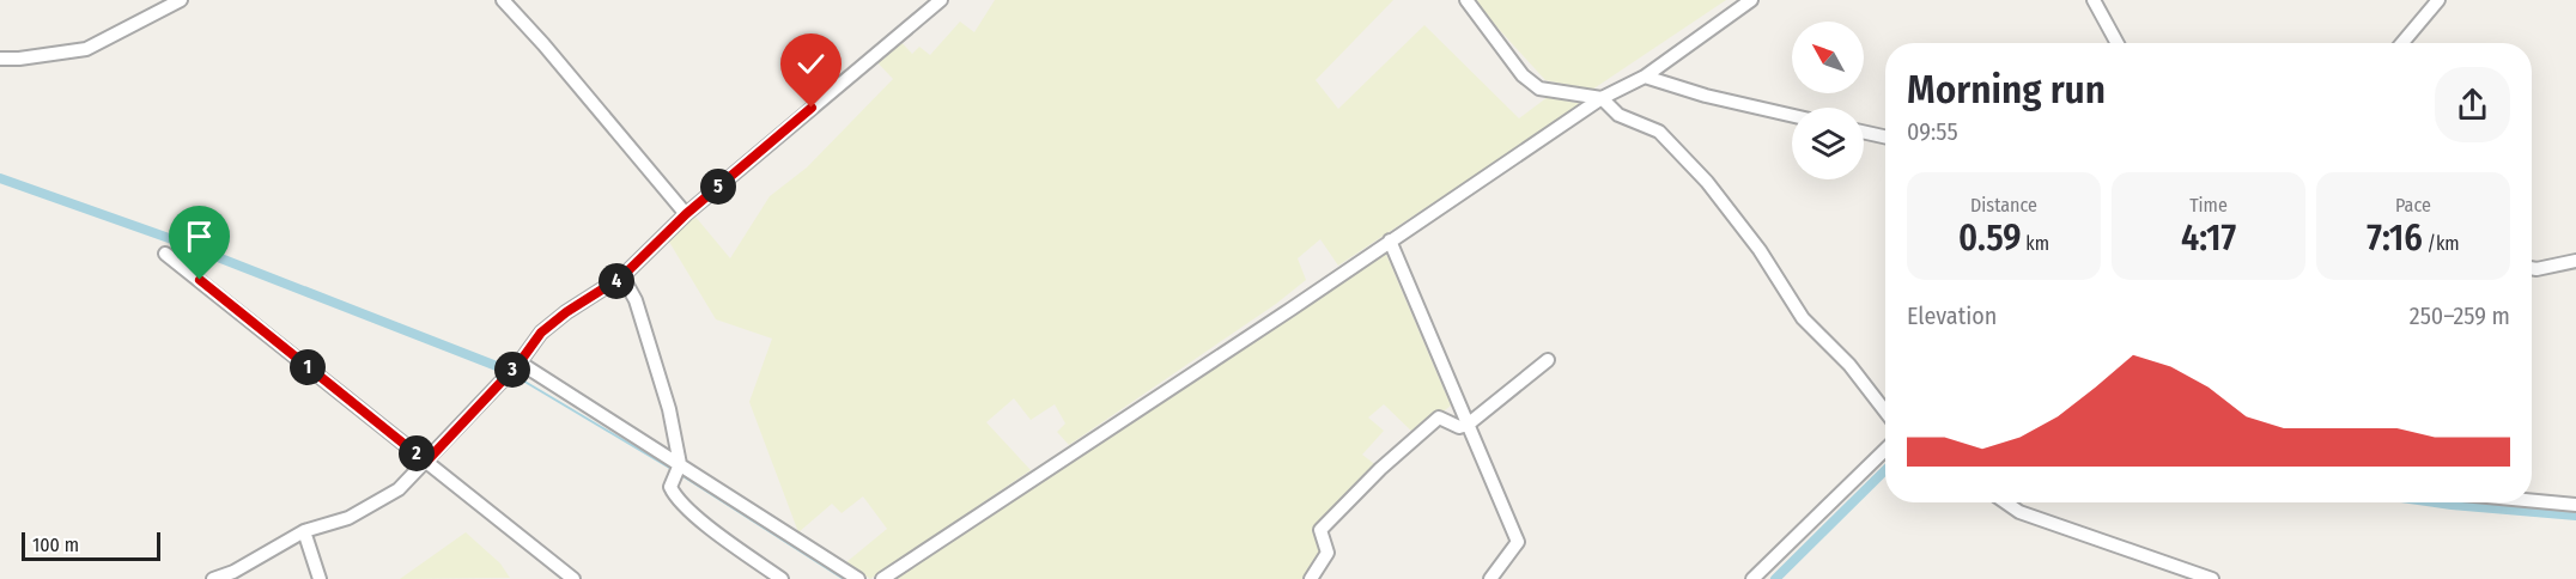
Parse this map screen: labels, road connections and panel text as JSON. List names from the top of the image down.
{
  "scale_bar": "100 m",
  "north": "top left",
  "page": {
    "heading": ["Morning run", "09:55"],
    "stats": [
      ["Distance", "0.59 km"],
      ["Time", "4:17"],
      ["Pace", "7:16 /km"]
    ],
    "pins": [
      "5",
      "4",
      "1",
      "3",
      "2"
    ],
    "chart": ["Elevation", "250–259 m"],
    "scale": "100 m"
  }
}
